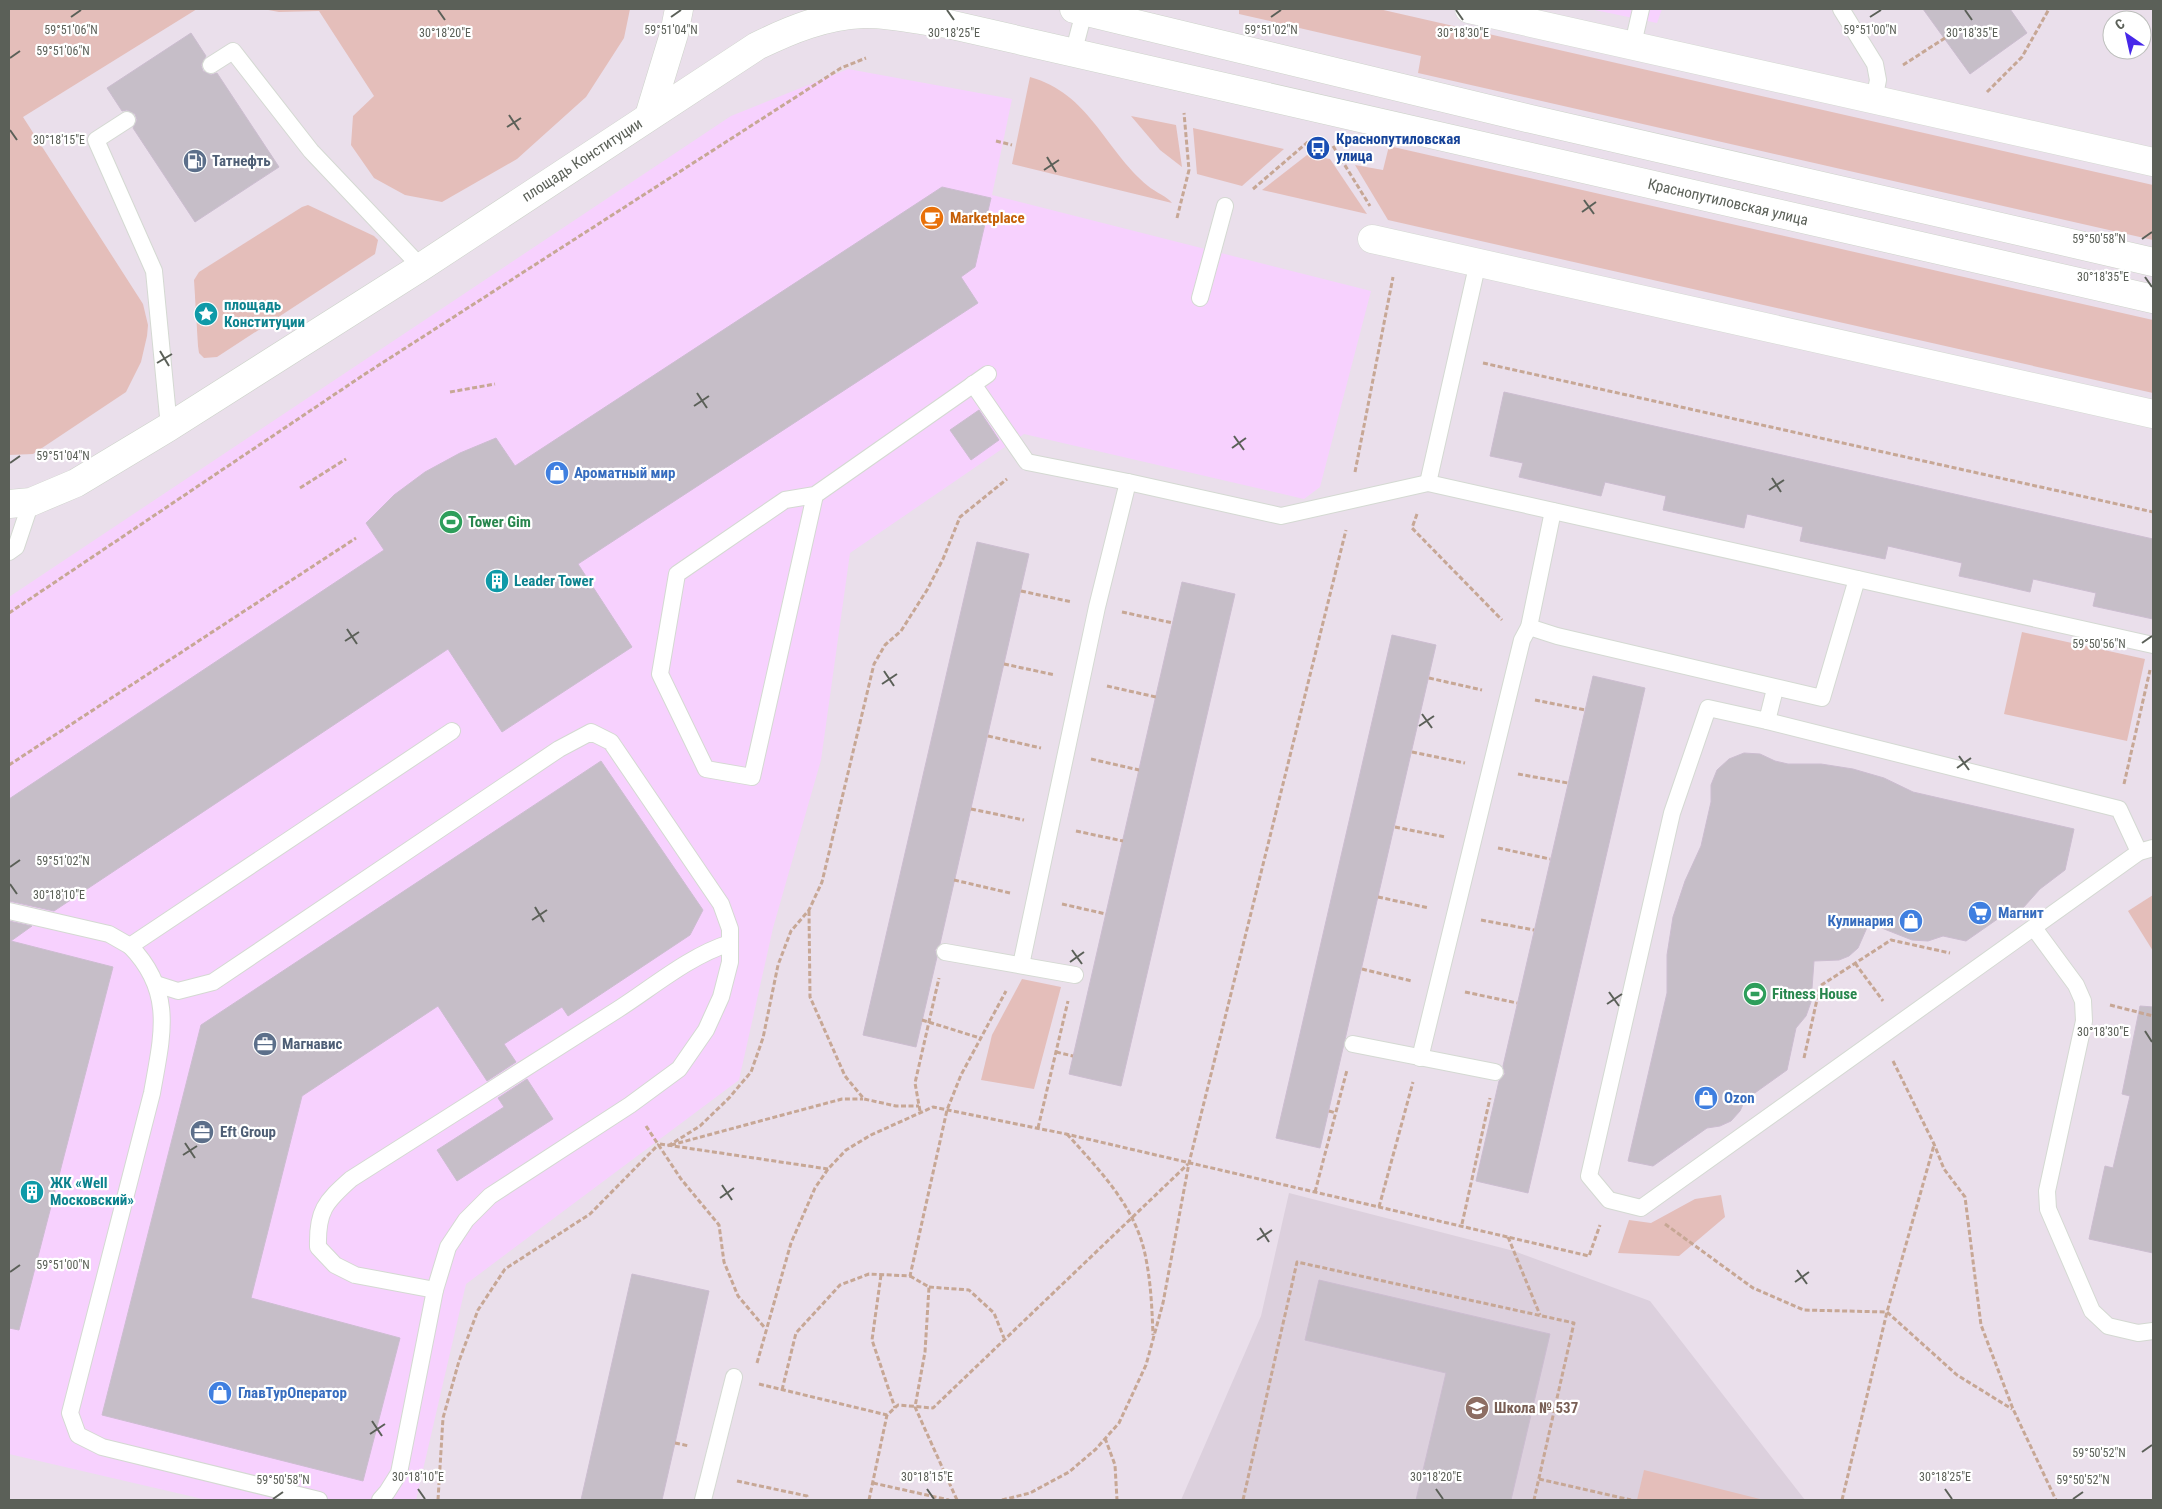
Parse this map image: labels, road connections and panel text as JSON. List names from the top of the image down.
{
  "streets": {
    "main road": ["площадь Конституции", "Краснопутиловская улица"]
  },
  "crossings": [
    ["площадь Конституции", "Краснопутиловская улица"]
  ],
  "places": {
    "bus stop": ["Краснопутиловская улица"],
    "fuel station": ["Татнефть"],
    "cafe": ["Marketplace"],
    "place": ["площадь Конституции"],
    "shop": [
      "Ароматный мир",
      "Кулинария",
      "Ozon",
      "ГлавТурОператор"
    ],
    "sports": ["Tower Gim", "Fitness House"],
    "building": ["Leader Tower", "ЖК «Well Московский»"],
    "supermarket": ["Магнит"],
    "office": ["Магнавис", "Eft Group"],
    "school or university": ["Школа № 537"]
  },
  "north": "top left",
  "coordinates": [
    "59°51'06\"N",
    "59°51'04\"N",
    "59°51'02\"N",
    "59°51'00\"N",
    "30°18'20\"E",
    "30°18'25\"E",
    "30°18'30\"E",
    "30°18'35\"E",
    "30°18'15\"E",
    "59°50'58\"N",
    "59°50'56\"N",
    "30°18'10\"E",
    "59°50'52\"N"
  ]
}
